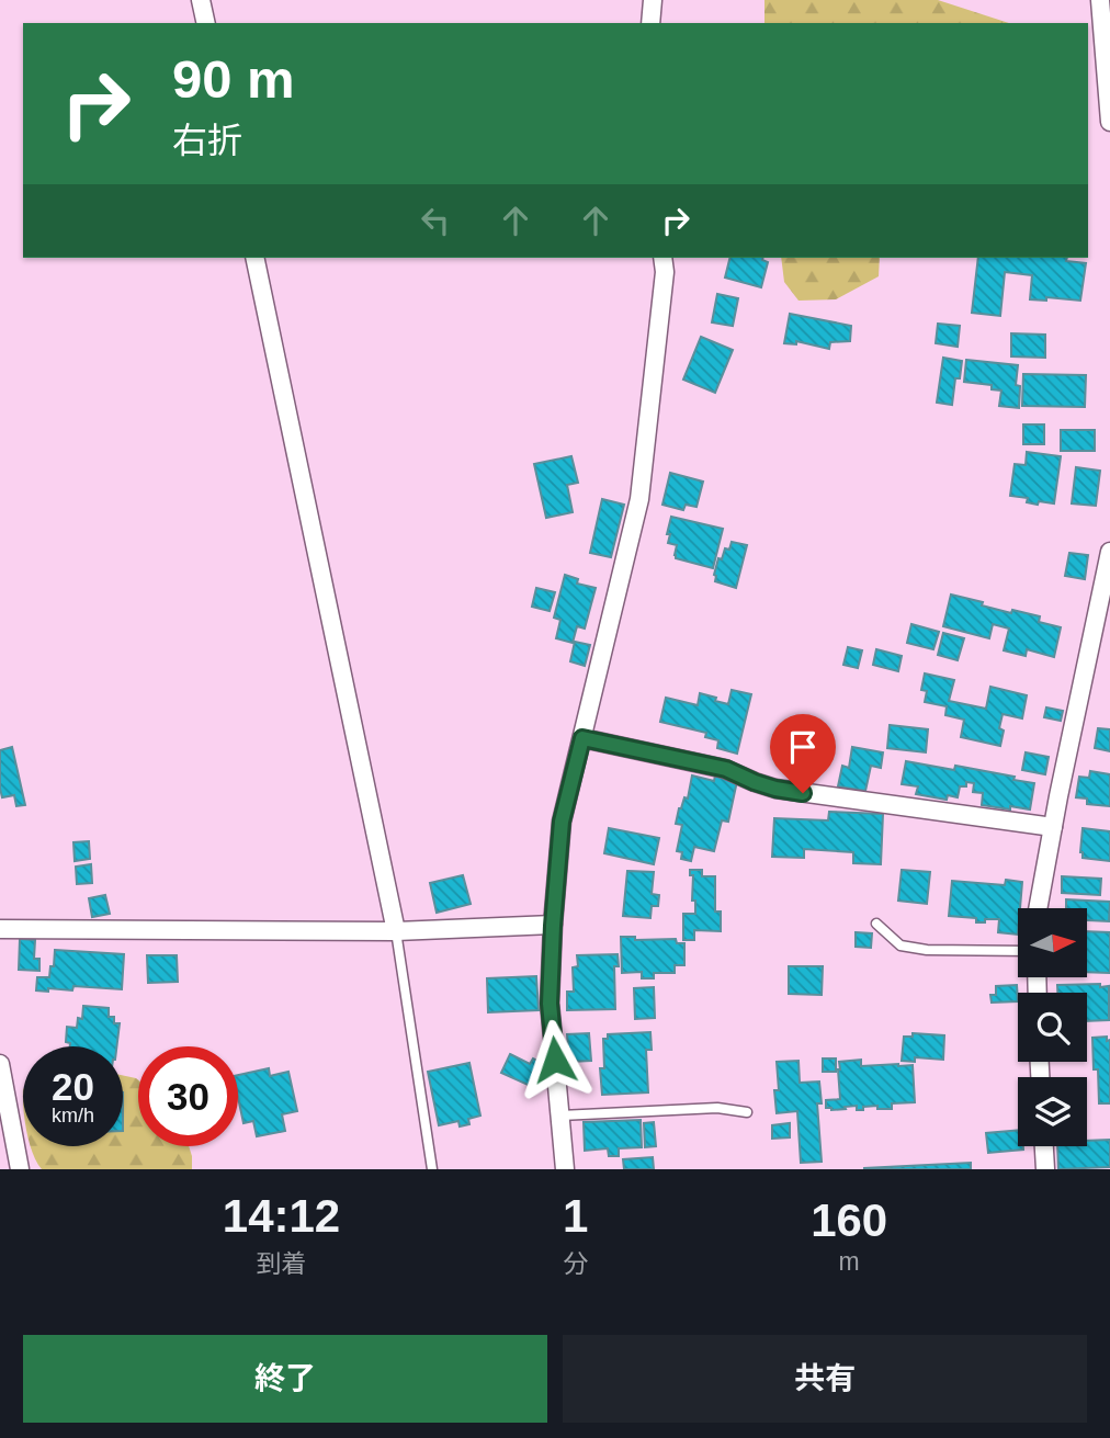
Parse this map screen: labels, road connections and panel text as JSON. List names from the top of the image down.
{
  "north": "right",
  "page": {
    "turn": ["90 m", "右折"],
    "speed": "20 km/h",
    "limit": "30",
    "eta": [
      "14:12",
      "到着",
      "1",
      "分",
      "160",
      "m"
    ],
    "buttons": ["終了", "共有"]
  }
}
